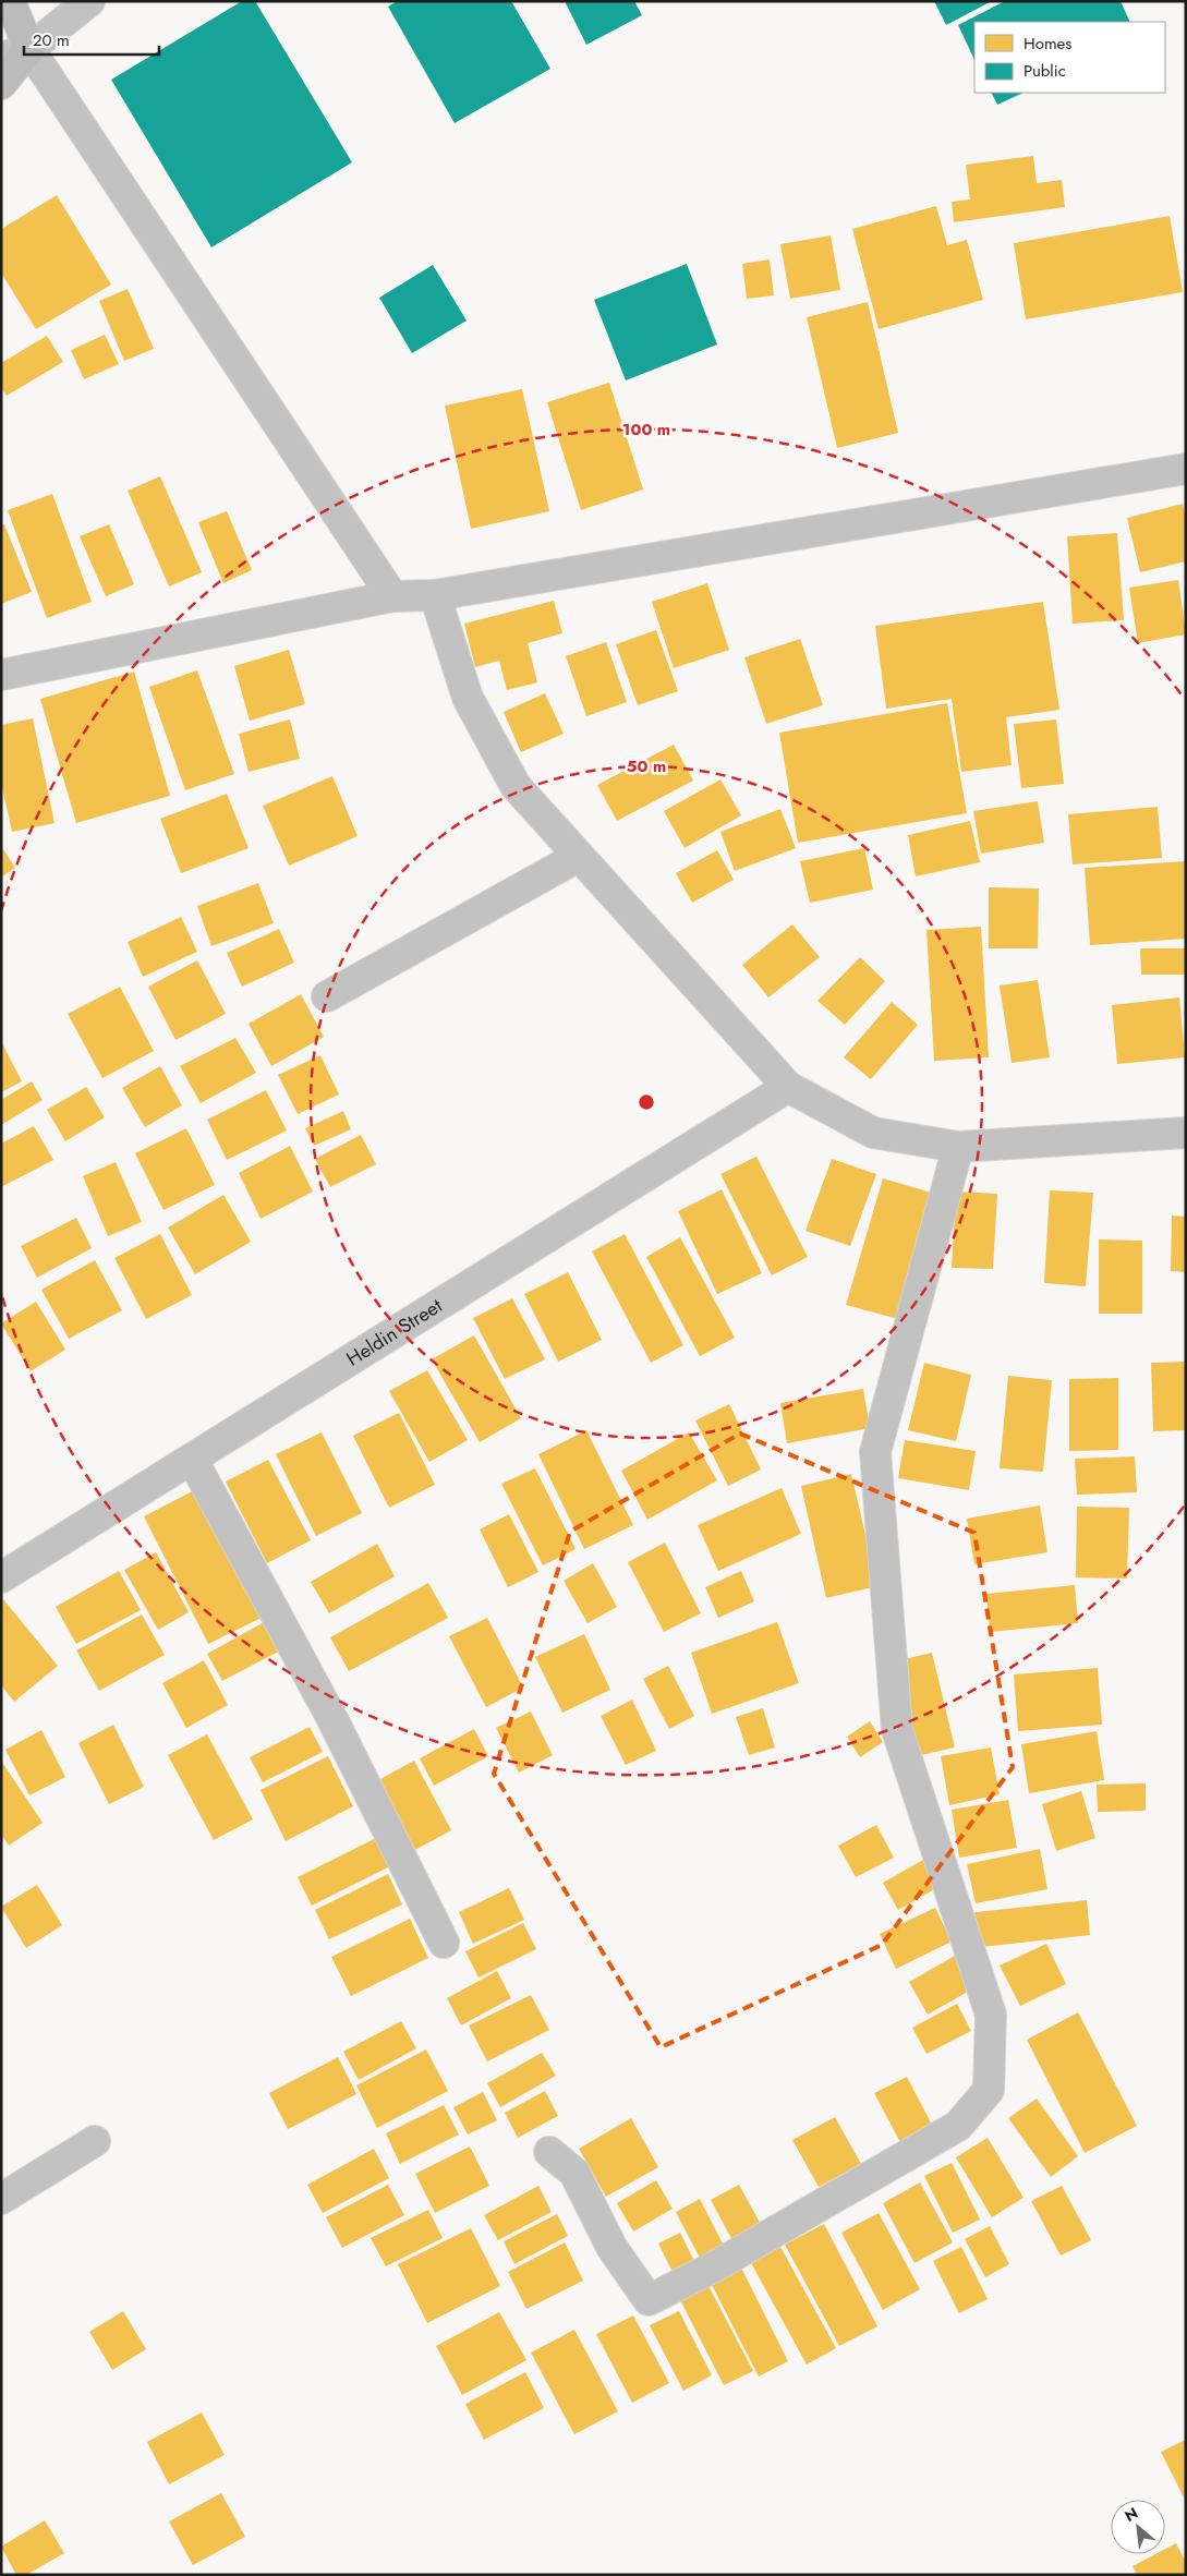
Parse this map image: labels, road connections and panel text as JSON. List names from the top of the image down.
{
  "streets": {
    "street": ["Heldin Street"]
  },
  "legend": ["Homes", "Public"],
  "scale_bar": "20 m",
  "north": "top left",
  "rings": ["100 m", "50 m"]
}
